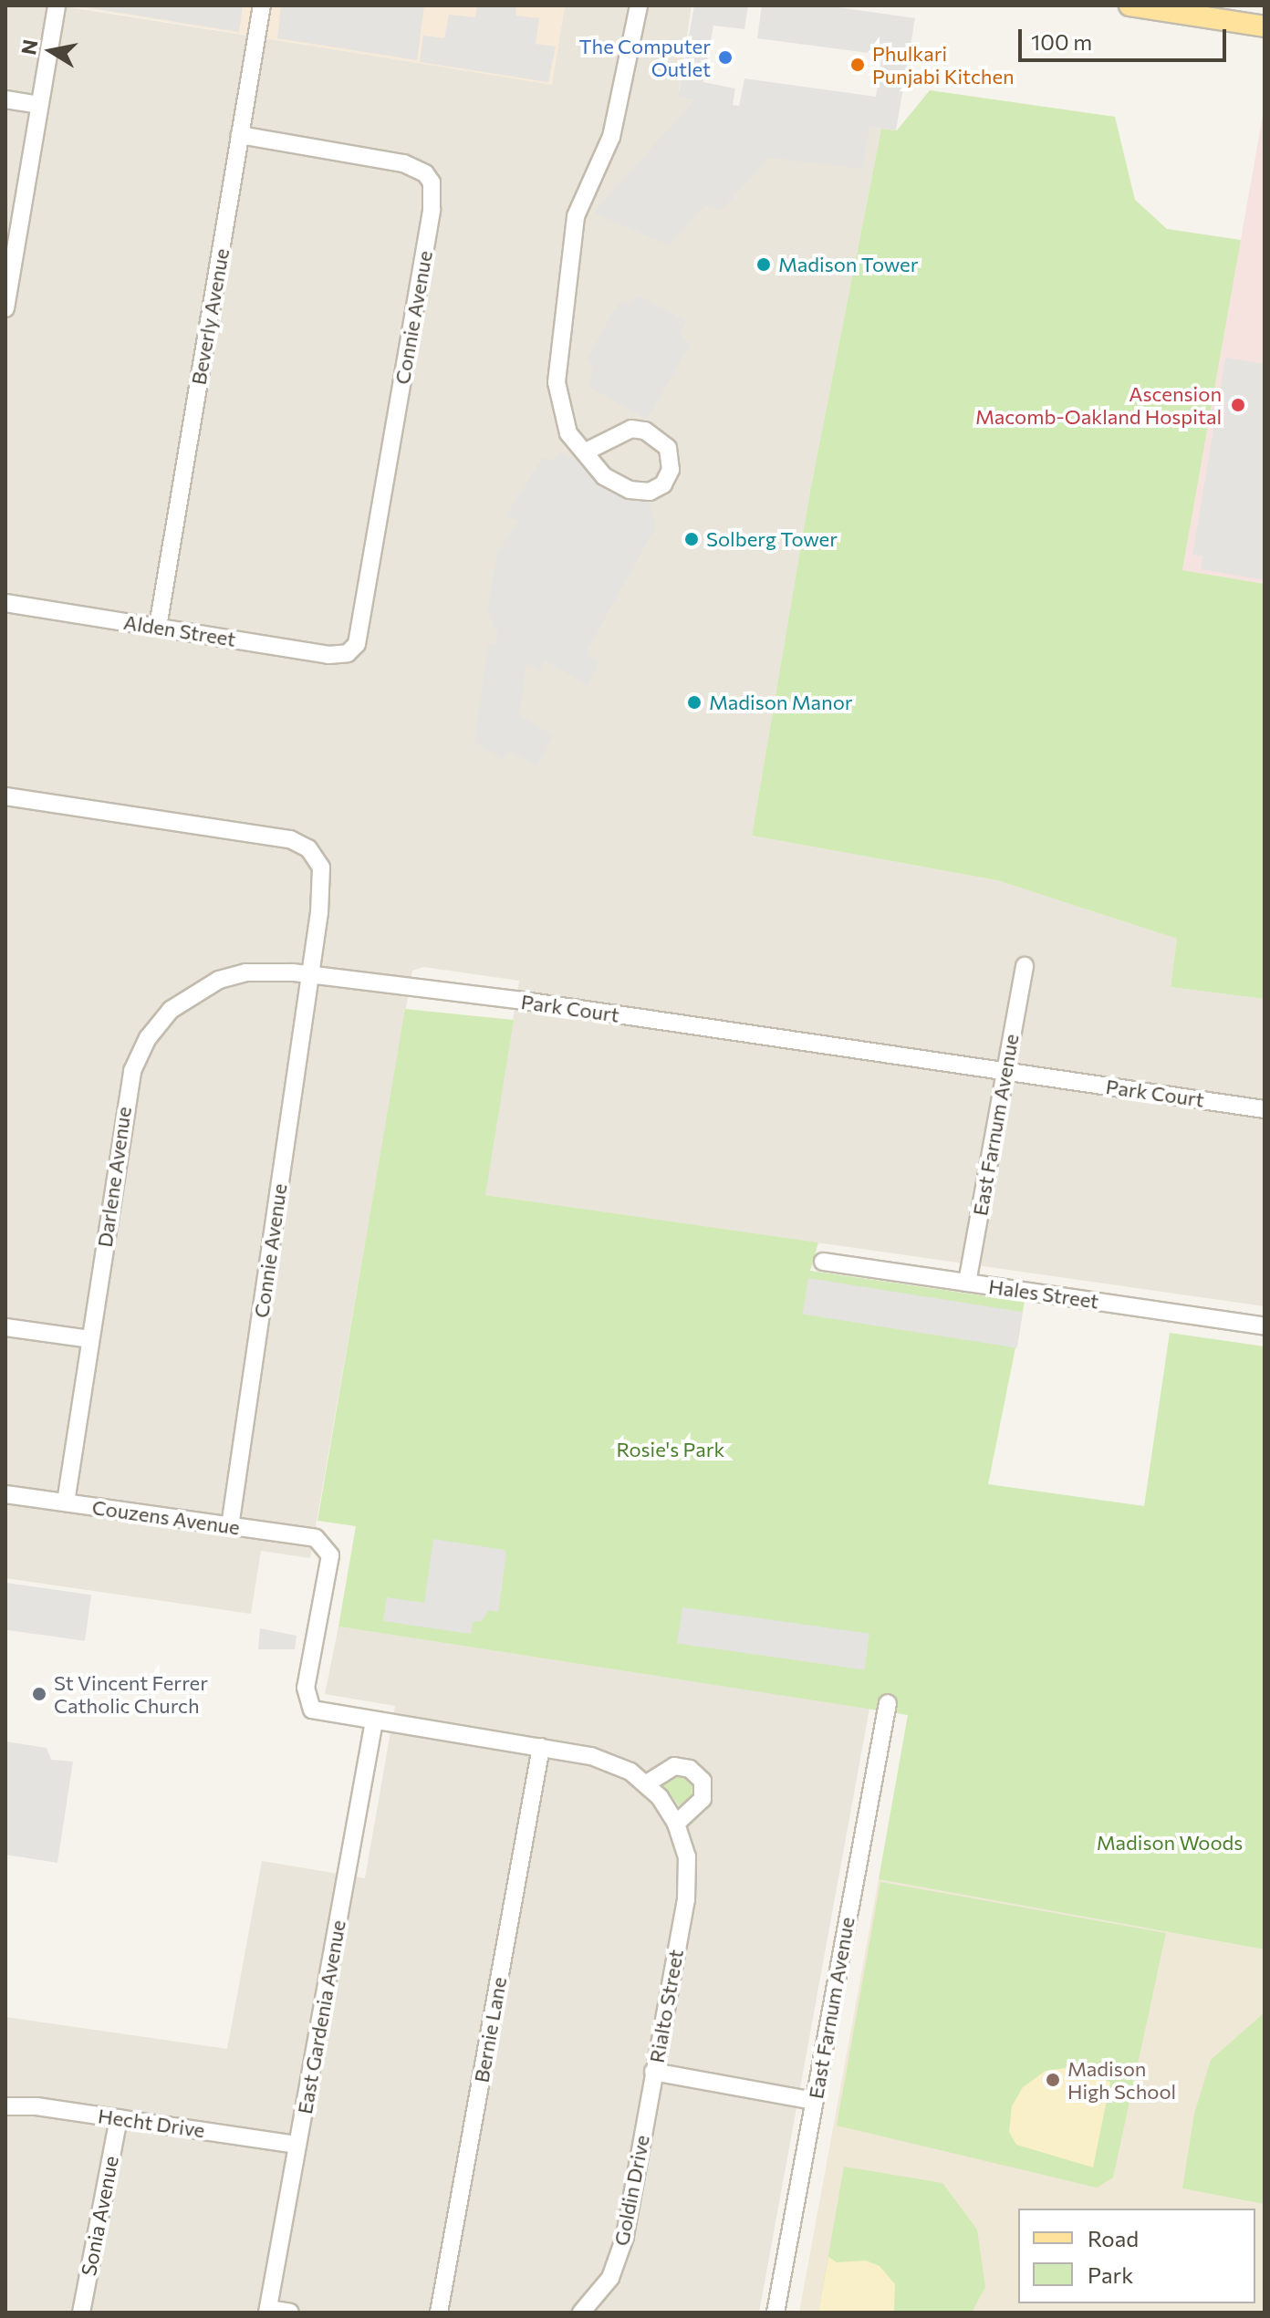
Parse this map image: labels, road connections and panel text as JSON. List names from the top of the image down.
{
  "streets": {
    "street": [
      "Beverly Avenue",
      "Connie Avenue",
      "Alden Street",
      "Park Court",
      "East Farnum Avenue",
      "Darlene Avenue",
      "Hales Street",
      "Couzens Avenue",
      "Rialto Street",
      "East Gardenia Avenue",
      "Bernie Lane",
      "Hecht Drive",
      "Goldin Drive",
      "Sonia Avenue"
    ]
  },
  "crossings": [
    ["Beverly Avenue", "Connie Avenue"],
    ["Beverly Avenue", "Alden Street"],
    ["Connie Avenue", "Alden Street"],
    ["Connie Avenue", "Park Court"],
    ["Connie Avenue", "Darlene Avenue"],
    ["Connie Avenue", "Couzens Avenue"],
    ["Park Court", "East Farnum Avenue"],
    ["Park Court", "Darlene Avenue"],
    ["East Farnum Avenue", "Hales Street"],
    ["East Farnum Avenue", "Rialto Street"],
    ["Darlene Avenue", "Couzens Avenue"],
    ["Couzens Avenue", "Rialto Street"],
    ["Rialto Street", "East Gardenia Avenue"],
    ["Rialto Street", "Bernie Lane"],
    ["Rialto Street", "Goldin Drive"],
    ["East Gardenia Avenue", "Hecht Drive"],
    ["Hecht Drive", "Sonia Avenue"]
  ],
  "parks": ["Rosie's Park", "Madison Woods"],
  "places": [
    "The Computer Outlet",
    "Phulkari Punjabi Kitchen",
    "Madison Tower",
    "Ascension Macomb-Oakland Hospital",
    "Solberg Tower",
    "Madison Manor",
    "St Vincent Ferrer Catholic Church",
    "Madison High School"
  ],
  "legend": ["Road", "Park"],
  "scale_bar": "100 m",
  "north": "left"
}
